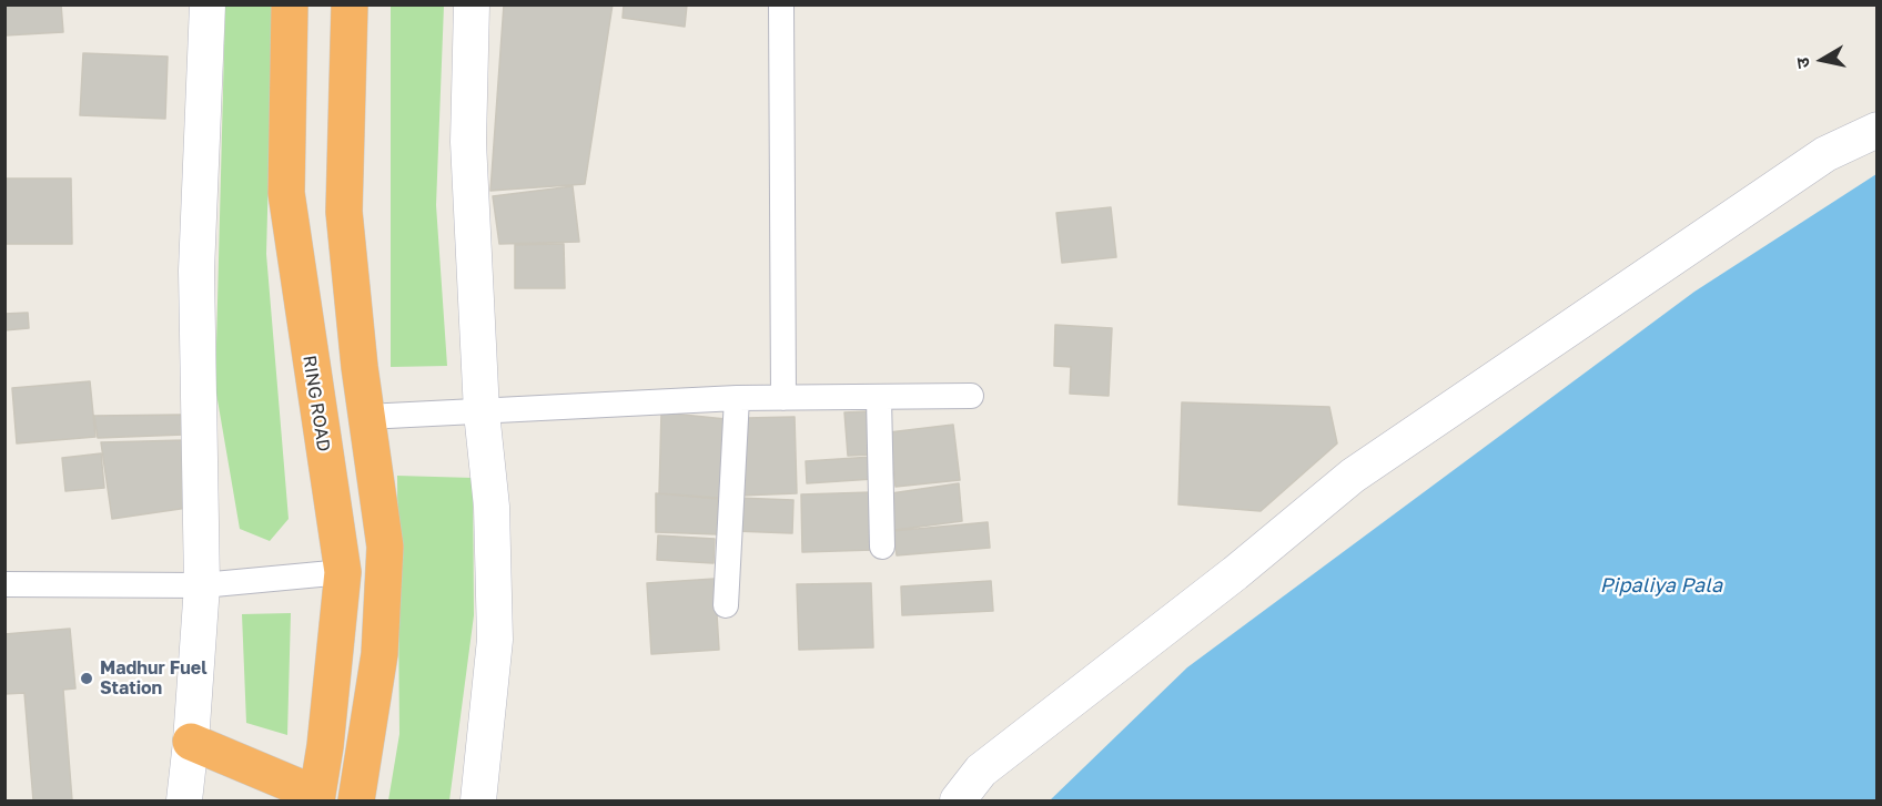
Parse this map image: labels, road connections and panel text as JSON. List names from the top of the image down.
{
  "streets": {
    "highway": ["RING ROAD"]
  },
  "water": ["Pipaliya Pala"],
  "places": ["Madhur Fuel Station"],
  "north": "left"
}
